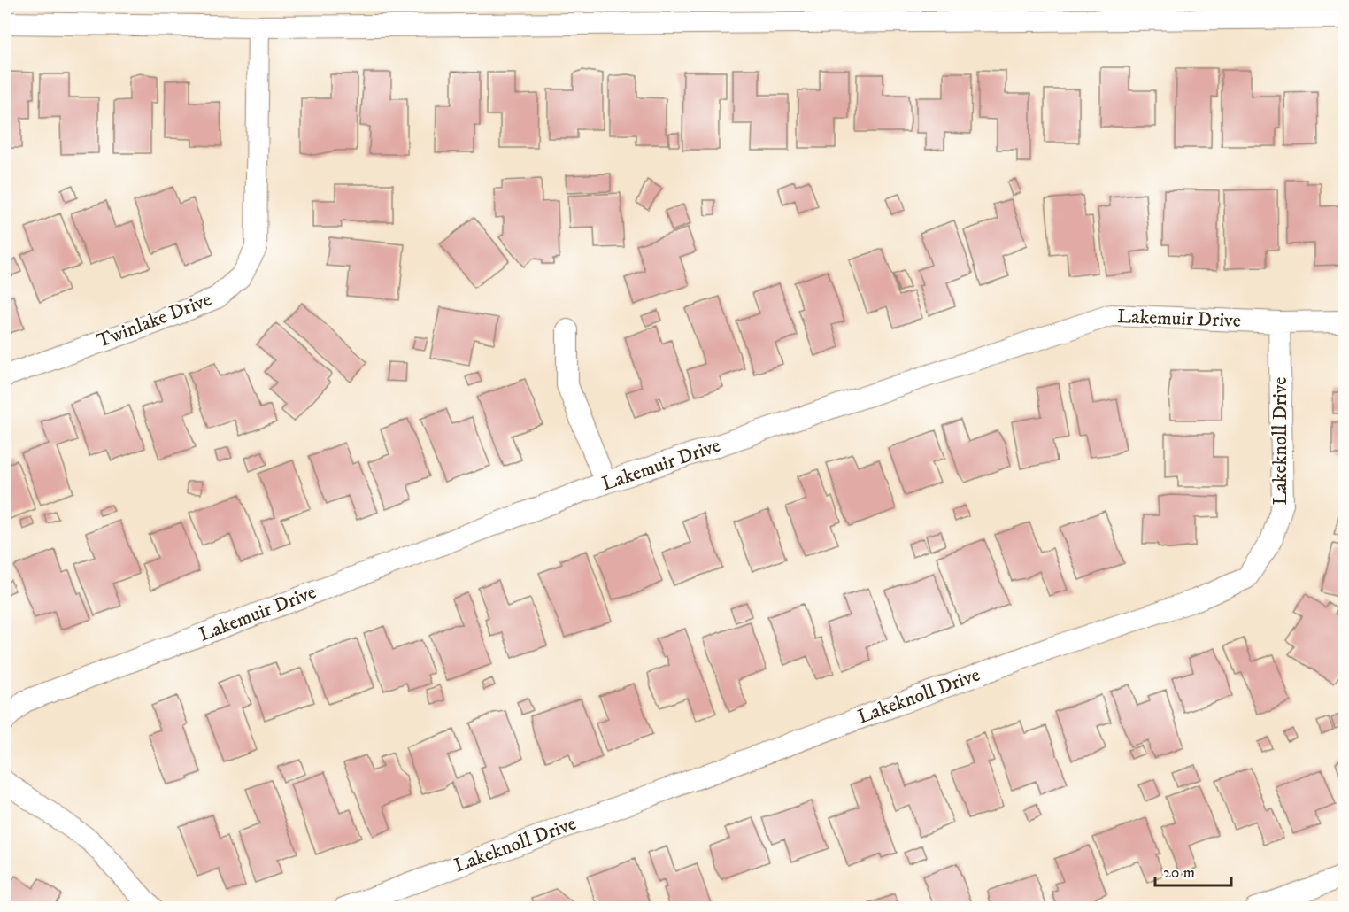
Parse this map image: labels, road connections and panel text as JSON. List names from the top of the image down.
{
  "streets": {
    "street": ["Lakemuir Drive", "Twinlake Drive", "Lakeknoll Drive"]
  },
  "crossings": [
    ["Lakemuir Drive", "Lakeknoll Drive"]
  ],
  "scale_bar": "20 m"
}
